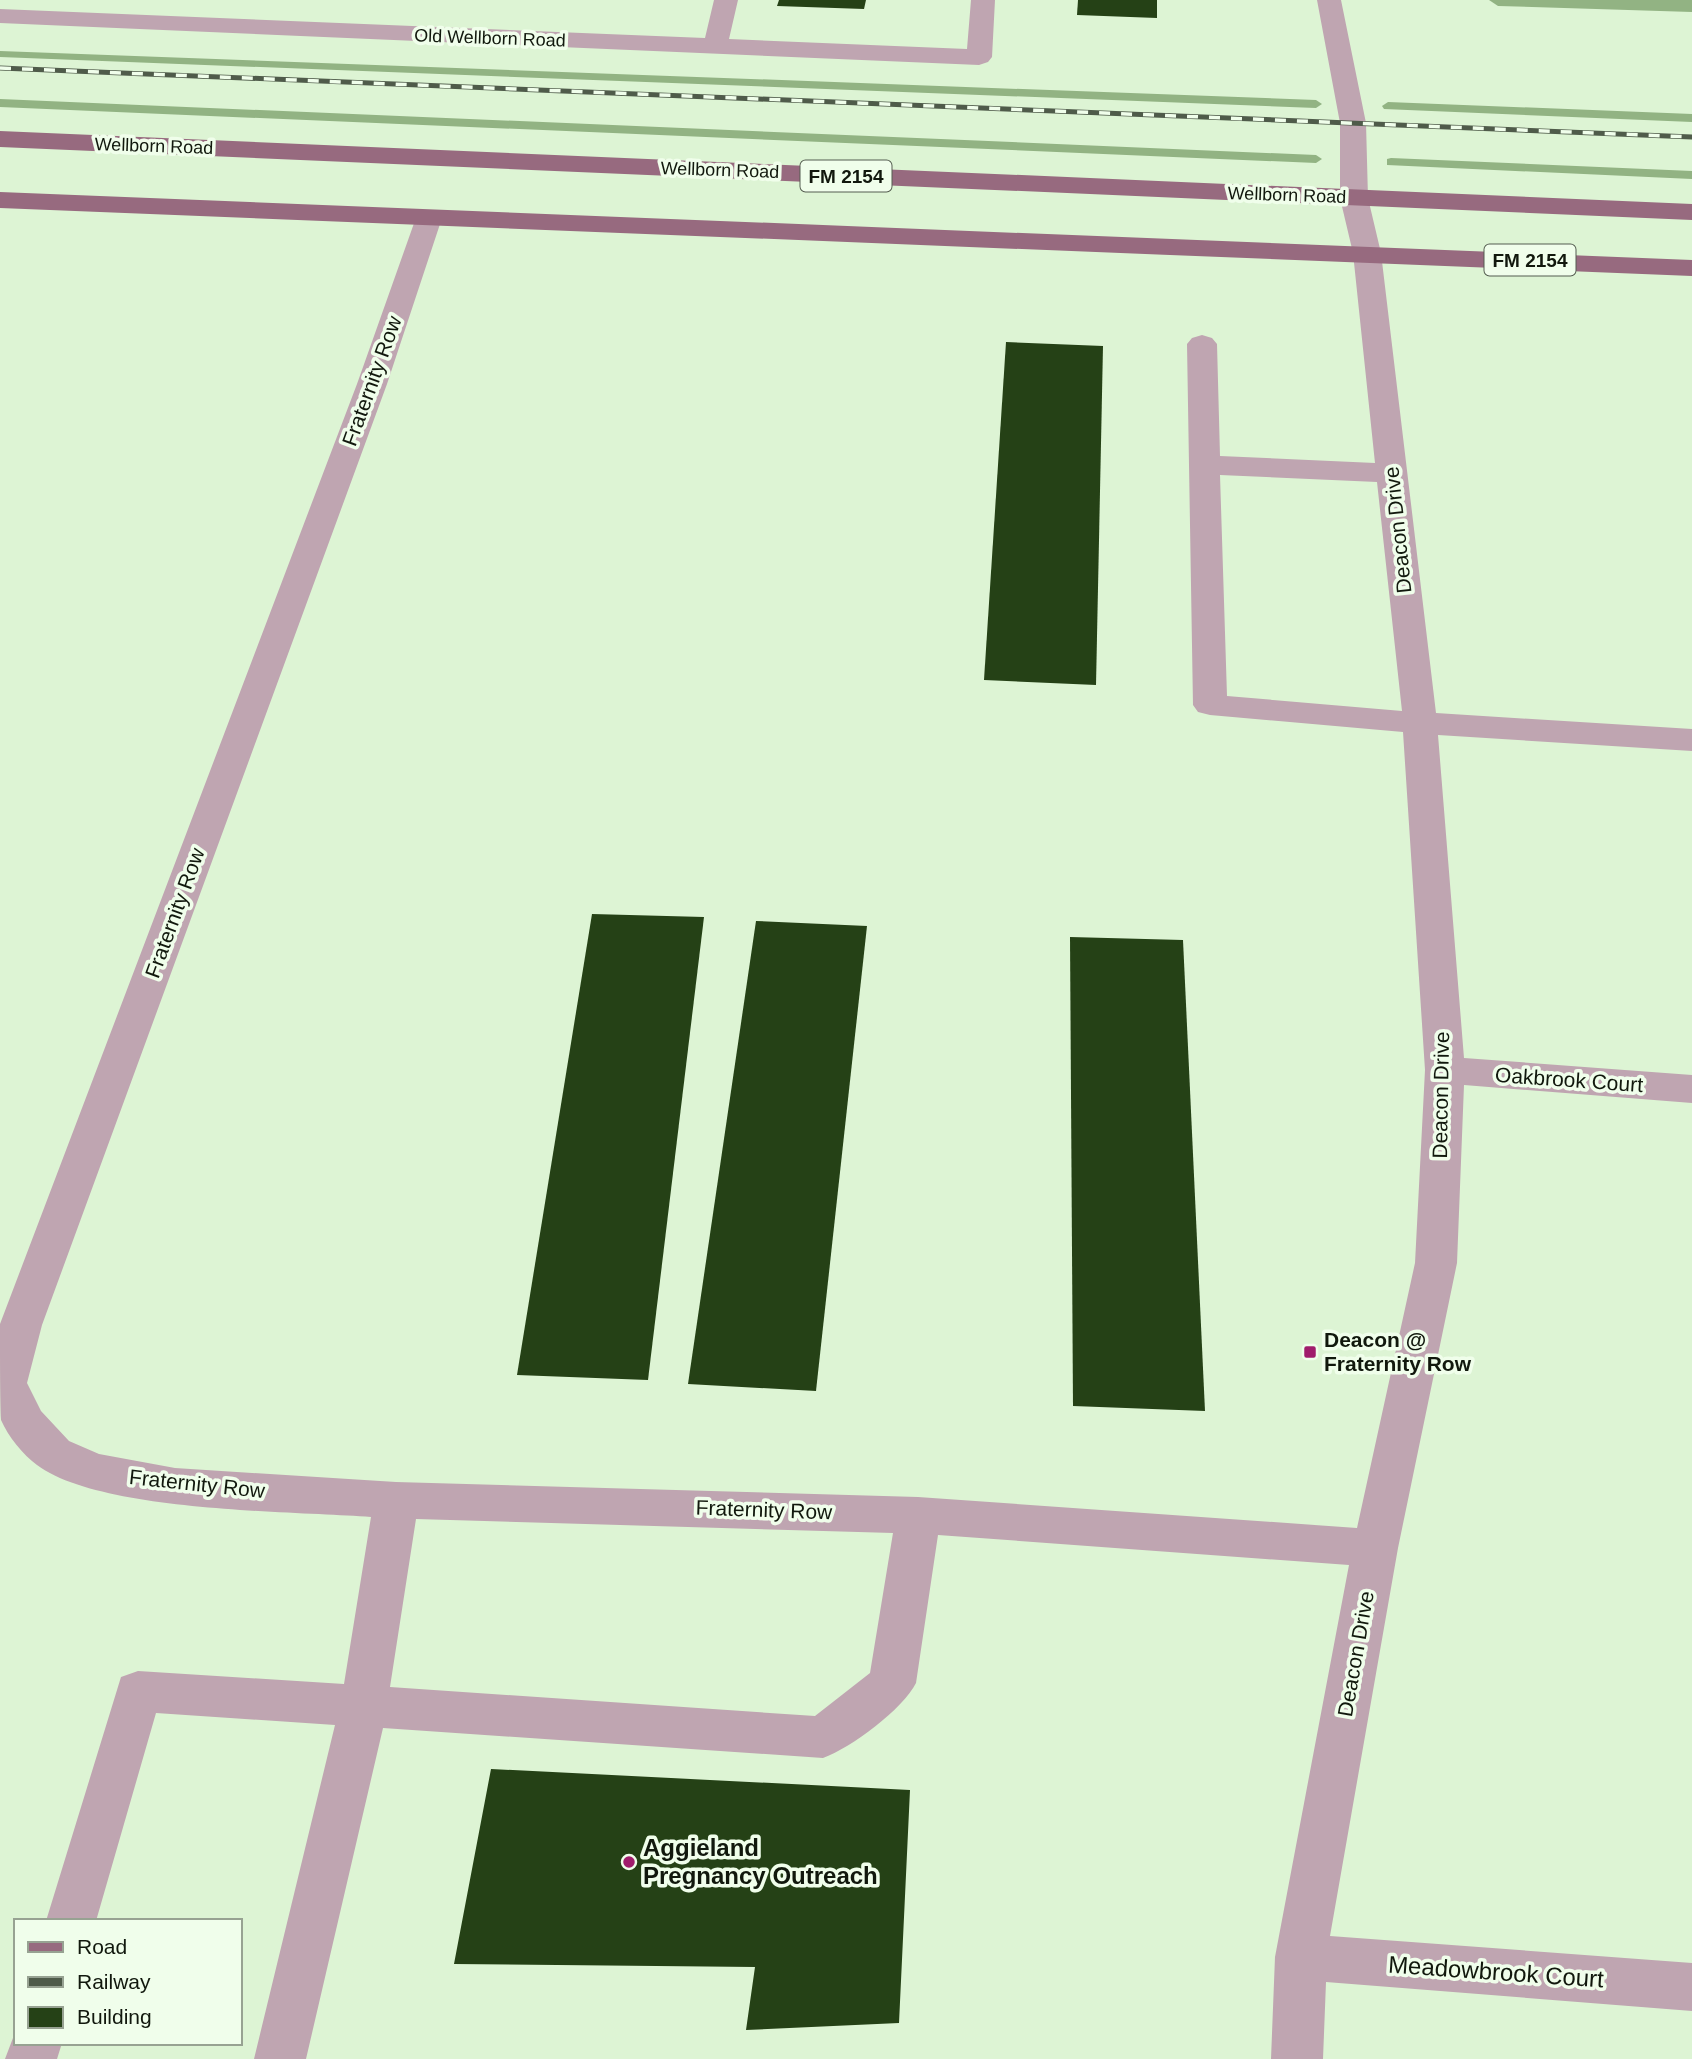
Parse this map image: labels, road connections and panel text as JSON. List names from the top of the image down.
{
  "streets": {
    "main road": ["Wellborn Road", "FM 2154"],
    "street": [
      "Old Wellborn Road",
      "Fraternity Row",
      "Deacon Drive",
      "Oakbrook Court",
      "Meadowbrook Court"
    ]
  },
  "crossings": [
    ["Wellborn Road", "Deacon Drive"],
    ["FM 2154", "Fraternity Row"],
    ["FM 2154", "Deacon Drive"],
    ["Fraternity Row", "Deacon Drive"],
    ["Deacon Drive", "Oakbrook Court"],
    ["Deacon Drive", "Meadowbrook Court"]
  ],
  "places": {
    "transit": ["Deacon @ Fraternity Row"],
    "other": ["Aggieland Pregnancy Outreach"]
  },
  "legend": ["Road", "Railway", "Building"]
}
